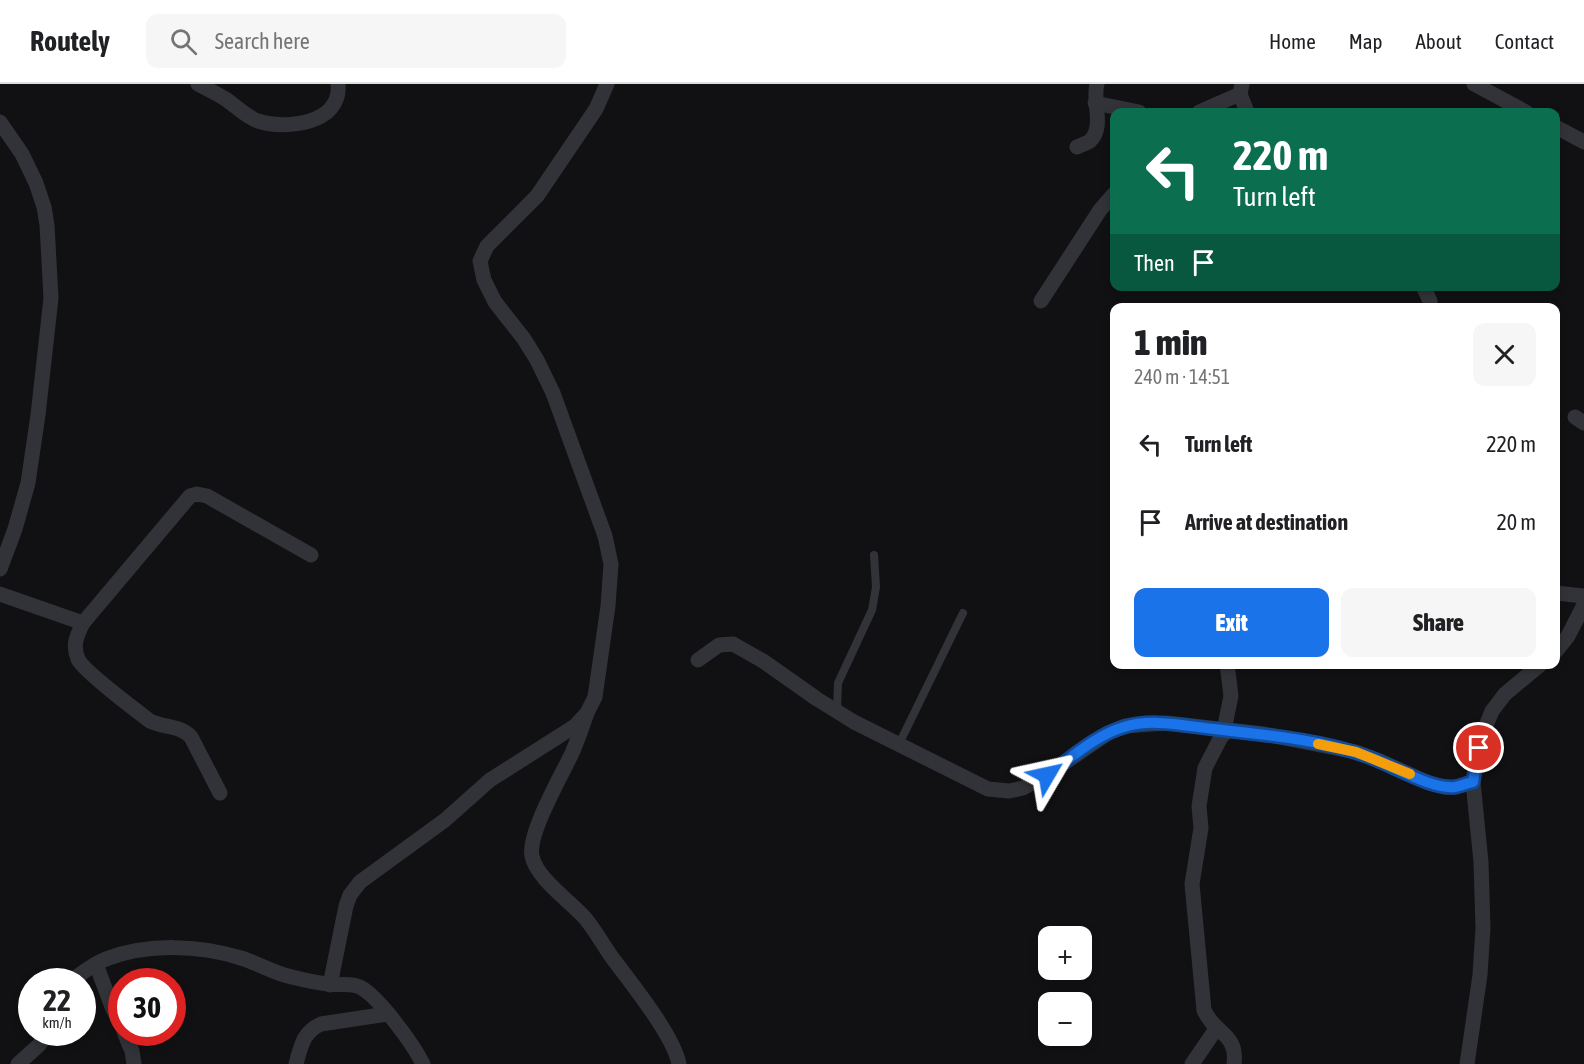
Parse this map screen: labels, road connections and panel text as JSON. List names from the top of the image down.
{
  "page": {
    "header": "Routely",
    "search": "Search here",
    "nav": [
      "Home",
      "Map",
      "About",
      "Contact"
    ],
    "turn": ["220 m", "Turn left"],
    "then": "Then",
    "heading": ["1 min", "240 m · 14:51"],
    "list": [
      {
        "name": "Turn left",
        "value": "220 m"
      },
      {
        "name": "Arrive at destination",
        "value": "20 m"
      }
    ],
    "buttons": ["Exit", "Share"],
    "map_buttons": ["+", "−"],
    "speed": "22 km/h",
    "limit": "30"
  }
}
